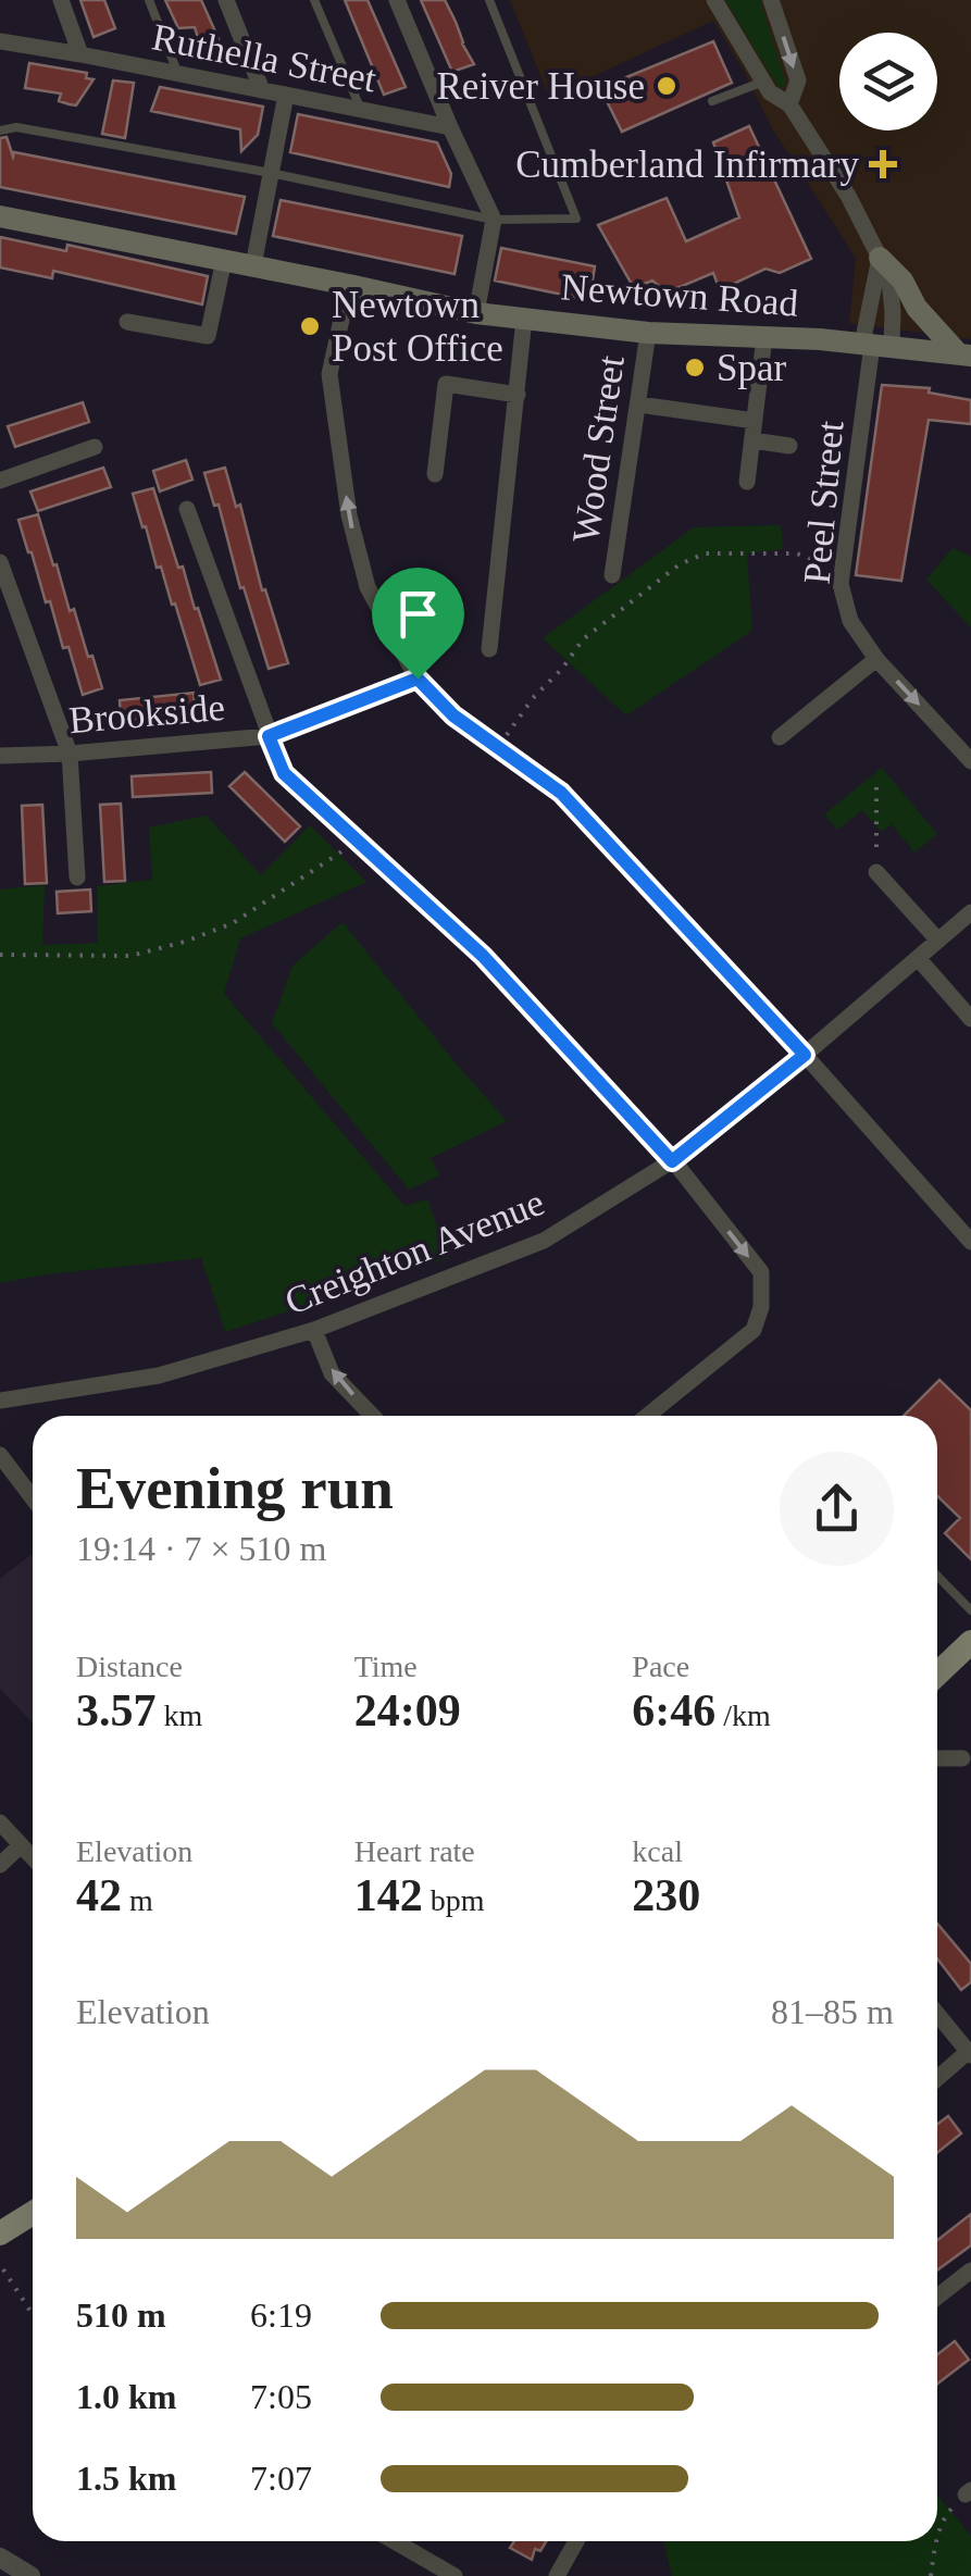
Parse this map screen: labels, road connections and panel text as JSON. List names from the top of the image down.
{
  "streets": {
    "main road": ["Newtown Road"],
    "street": [
      "Ruthella Street",
      "Wood Street",
      "Peel Street",
      "Brookside",
      "Creighton Avenue"
    ]
  },
  "crossings": [
    ["Newtown Road", "Wood Street"],
    ["Newtown Road", "Peel Street"]
  ],
  "places": {
    "other": ["Reiver House", "Newtown Post Office", "Spar"],
    "health": ["Cumberland Infirmary"]
  },
  "page": {
    "heading": ["Evening run", "19:14 · 7 × 510 m"],
    "stats": [
      ["Distance", "3.57 km"],
      ["Time", "24:09"],
      ["Pace", "6:46 /km"],
      ["Elevation", "42 m"],
      ["Heart rate", "142 bpm"],
      ["kcal", "230"]
    ],
    "chart": ["Elevation", "81–85 m"],
    "list": [
      {
        "name": "510 m",
        "note": "6:19"
      },
      {
        "name": "1.0 km",
        "note": "7:05"
      },
      {
        "name": "1.5 km",
        "note": "7:07"
      }
    ]
  }
}
